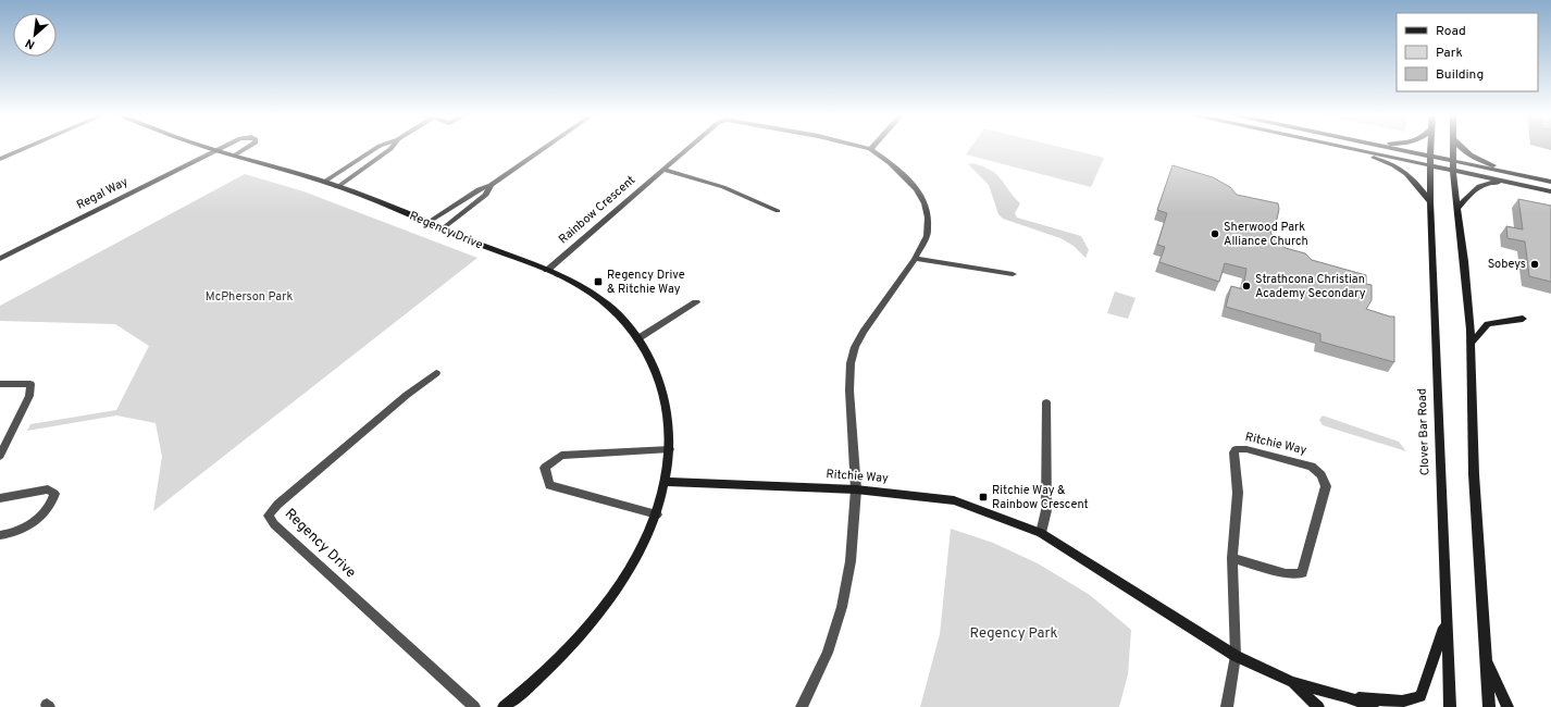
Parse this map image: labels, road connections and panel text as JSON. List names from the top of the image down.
{
  "streets": {
    "main road": ["Regency Drive", "Clover Bar Road", "Ritchie Way"],
    "street": ["Regal Way", "Rainbow Crescent"]
  },
  "crossings": [
    ["Regal Way", "Regency Drive"],
    ["Rainbow Crescent", "Regency Drive"],
    ["Rainbow Crescent", "Ritchie Way"],
    ["Regency Drive", "Ritchie Way"]
  ],
  "parks": ["McPherson Park", "Regency Park"],
  "places": {
    "other": ["Sherwood Park Alliance Church", "Sobeys", "Strathcona Christian Academy Secondary"],
    "transit": ["Regency Drive & Ritchie Way", "Ritchie Way & Rainbow Crescent"]
  },
  "legend": ["Road", "Park", "Building"],
  "north": "bottom left"
}
